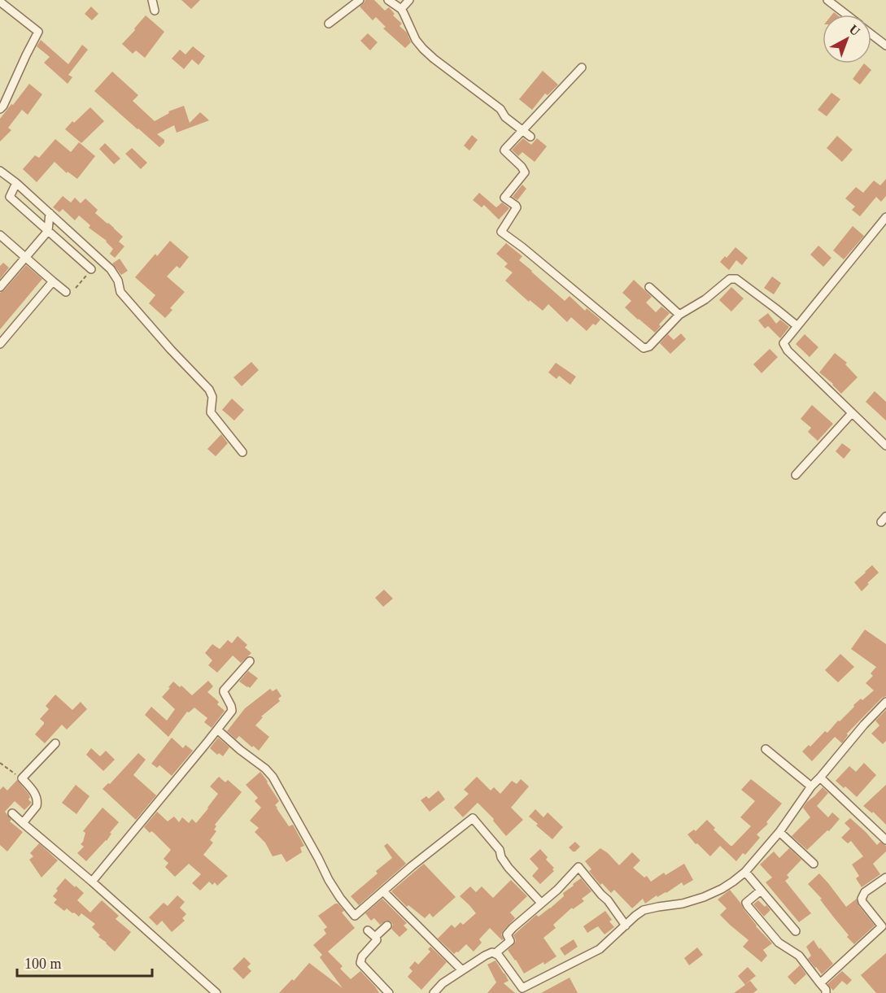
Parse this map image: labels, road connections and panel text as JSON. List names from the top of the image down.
{
  "scale_bar": "100 m",
  "north": "top right"
}
